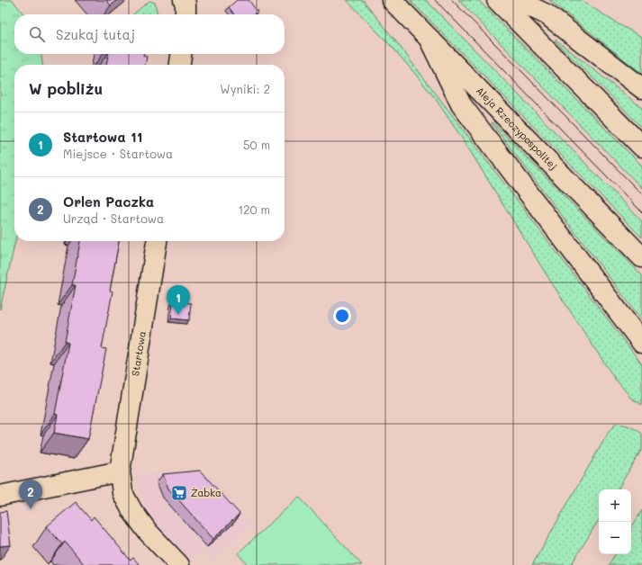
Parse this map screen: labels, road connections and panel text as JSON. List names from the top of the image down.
{
  "streets": {
    "main road": ["Aleja Rzeczypospolitej", "Startowa"]
  },
  "places": {
    "supermarket": ["Żabka"]
  },
  "page": {
    "search": "Szukaj tutaj",
    "heading": ["W pobliżu", "Wyniki: 2"],
    "list": [
      {
        "mark": "1",
        "name": "Startowa 11",
        "note": "Miejsce · Startowa",
        "value": "50 m"
      },
      {
        "mark": "2",
        "name": "Orlen Paczka",
        "note": "Urząd · Startowa",
        "value": "120 m"
      }
    ],
    "pins": ["1", "2"],
    "map_buttons": ["+", "−"]
  }
}
